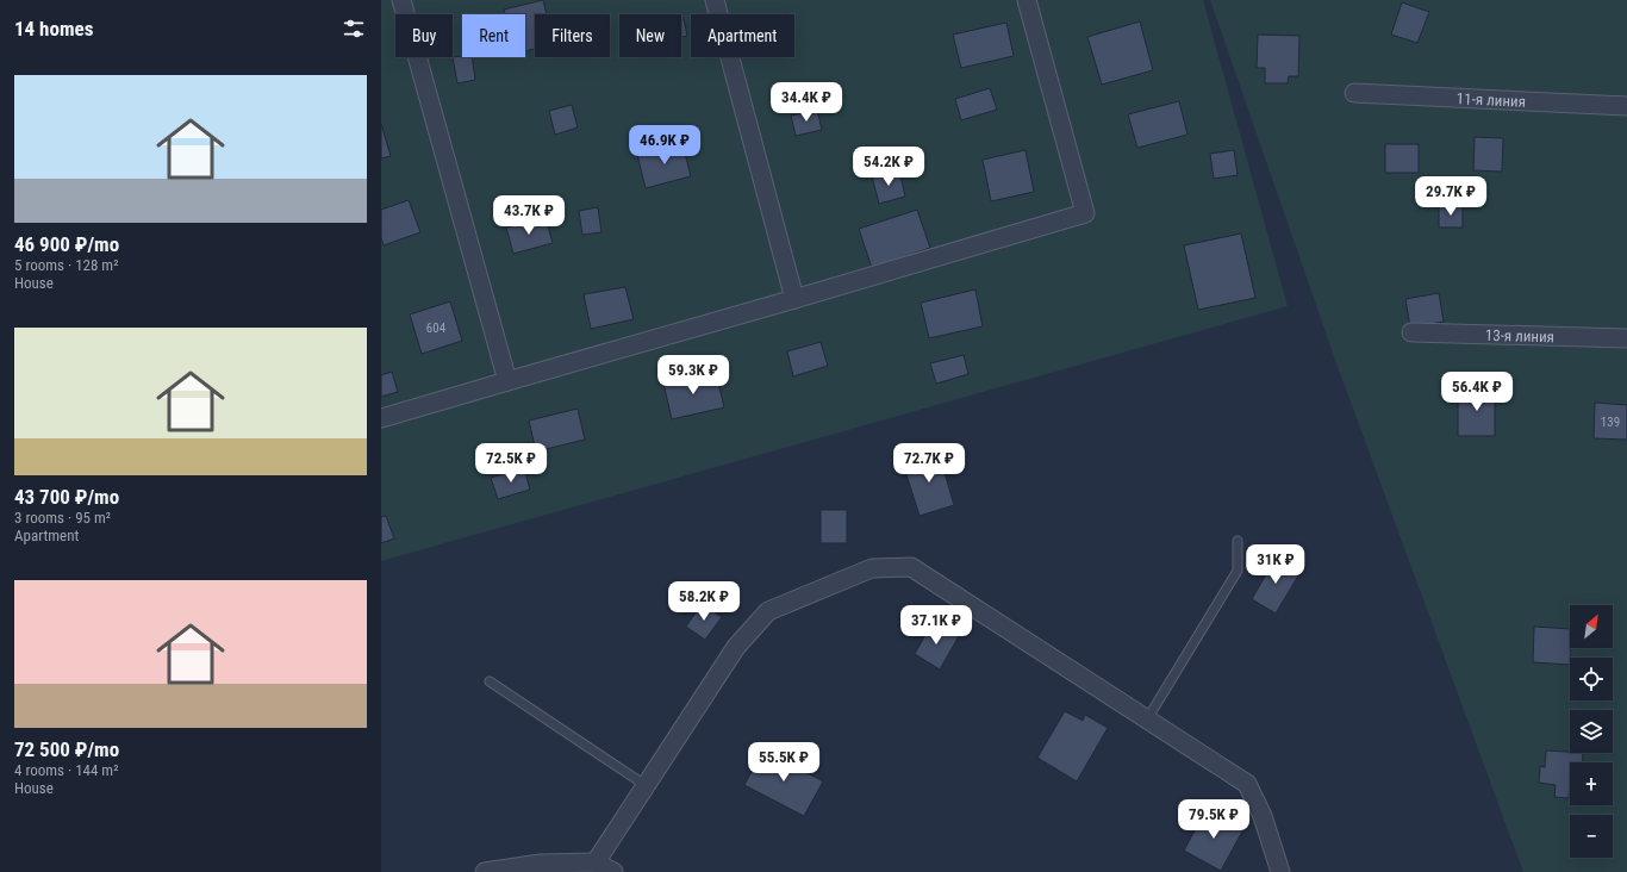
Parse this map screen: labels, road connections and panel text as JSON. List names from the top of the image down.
{
  "streets": {
    "street": ["11-я линия", "13-я линия"]
  },
  "house_numbers": ["604", "139"],
  "north": "top right",
  "page": {
    "heading": "14 homes",
    "chip": [
      "Buy",
      "Rent",
      "Filters",
      "New",
      "Apartment"
    ],
    "list": [
      {
        "name": "46 900 ₽/mo",
        "note": "5 rooms · 128 m² · House"
      },
      {
        "name": "43 700 ₽/mo",
        "note": "3 rooms · 95 m² · Apartment"
      },
      {
        "name": "72 500 ₽/mo",
        "note": "4 rooms · 144 m² · House"
      }
    ],
    "price": [
      "34.4K ₽",
      "46.9K ₽",
      "54.2K ₽",
      "29.7K ₽",
      "43.7K ₽",
      "59.3K ₽",
      "56.4K ₽",
      "72.5K ₽",
      "72.7K ₽",
      "31K ₽",
      "58.2K ₽",
      "37.1K ₽",
      "55.5K ₽",
      "79.5K ₽"
    ],
    "map_buttons": ["+", "−"]
  }
}
